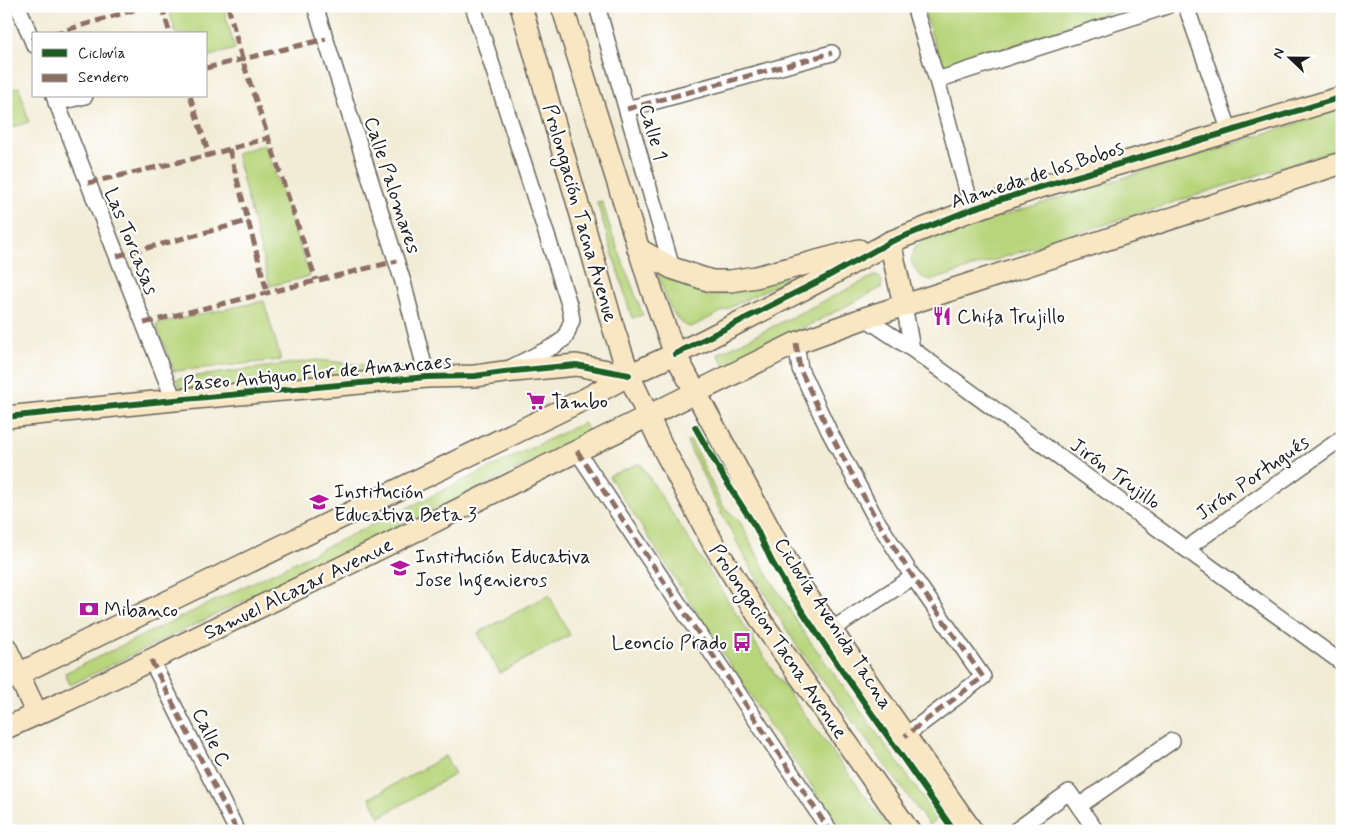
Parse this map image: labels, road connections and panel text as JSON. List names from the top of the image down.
{
  "streets": {
    "main road": [
      "Alameda de los Bobos",
      "Prolongación Tacna Avenue",
      "Paseo Antiguo Flor de Amancaes",
      "Samuel Alcazar Avenue",
      "Prolongacion Tacna Avenue"
    ],
    "street": [
      "Calle 1",
      "Calle Palomares",
      "Las Torcasas",
      "Jirón Trujillo",
      "Jirón Portugués",
      "Calle C"
    ],
    "cycle path": ["Ciclovía Avenida Tacna"]
  },
  "crossings": [
    ["Alameda de los Bobos", "Prolongación Tacna Avenue"],
    ["Calle Palomares", "Paseo Antiguo Flor de Amancaes"],
    ["Prolongación Tacna Avenue", "Paseo Antiguo Flor de Amancaes"],
    ["Prolongación Tacna Avenue", "Samuel Alcazar Avenue"],
    ["Prolongación Tacna Avenue", "Prolongacion Tacna Avenue"],
    ["Las Torcasas", "Paseo Antiguo Flor de Amancaes"],
    ["Jirón Trujillo", "Jirón Portugués"],
    ["Samuel Alcazar Avenue", "Prolongacion Tacna Avenue"],
    ["Samuel Alcazar Avenue", "Calle C"]
  ],
  "places": {
    "restaurant": ["Chifa Trujillo"],
    "supermarket": ["Tambo"],
    "school or university": ["Institución Educativa Beta 3", "Institución Educativa Jose Ingenieros"],
    "bank": ["Mibanco"],
    "bus stop": ["Leoncio Prado"]
  },
  "legend": ["Ciclovía", "Sendero"],
  "north": "left"
}
